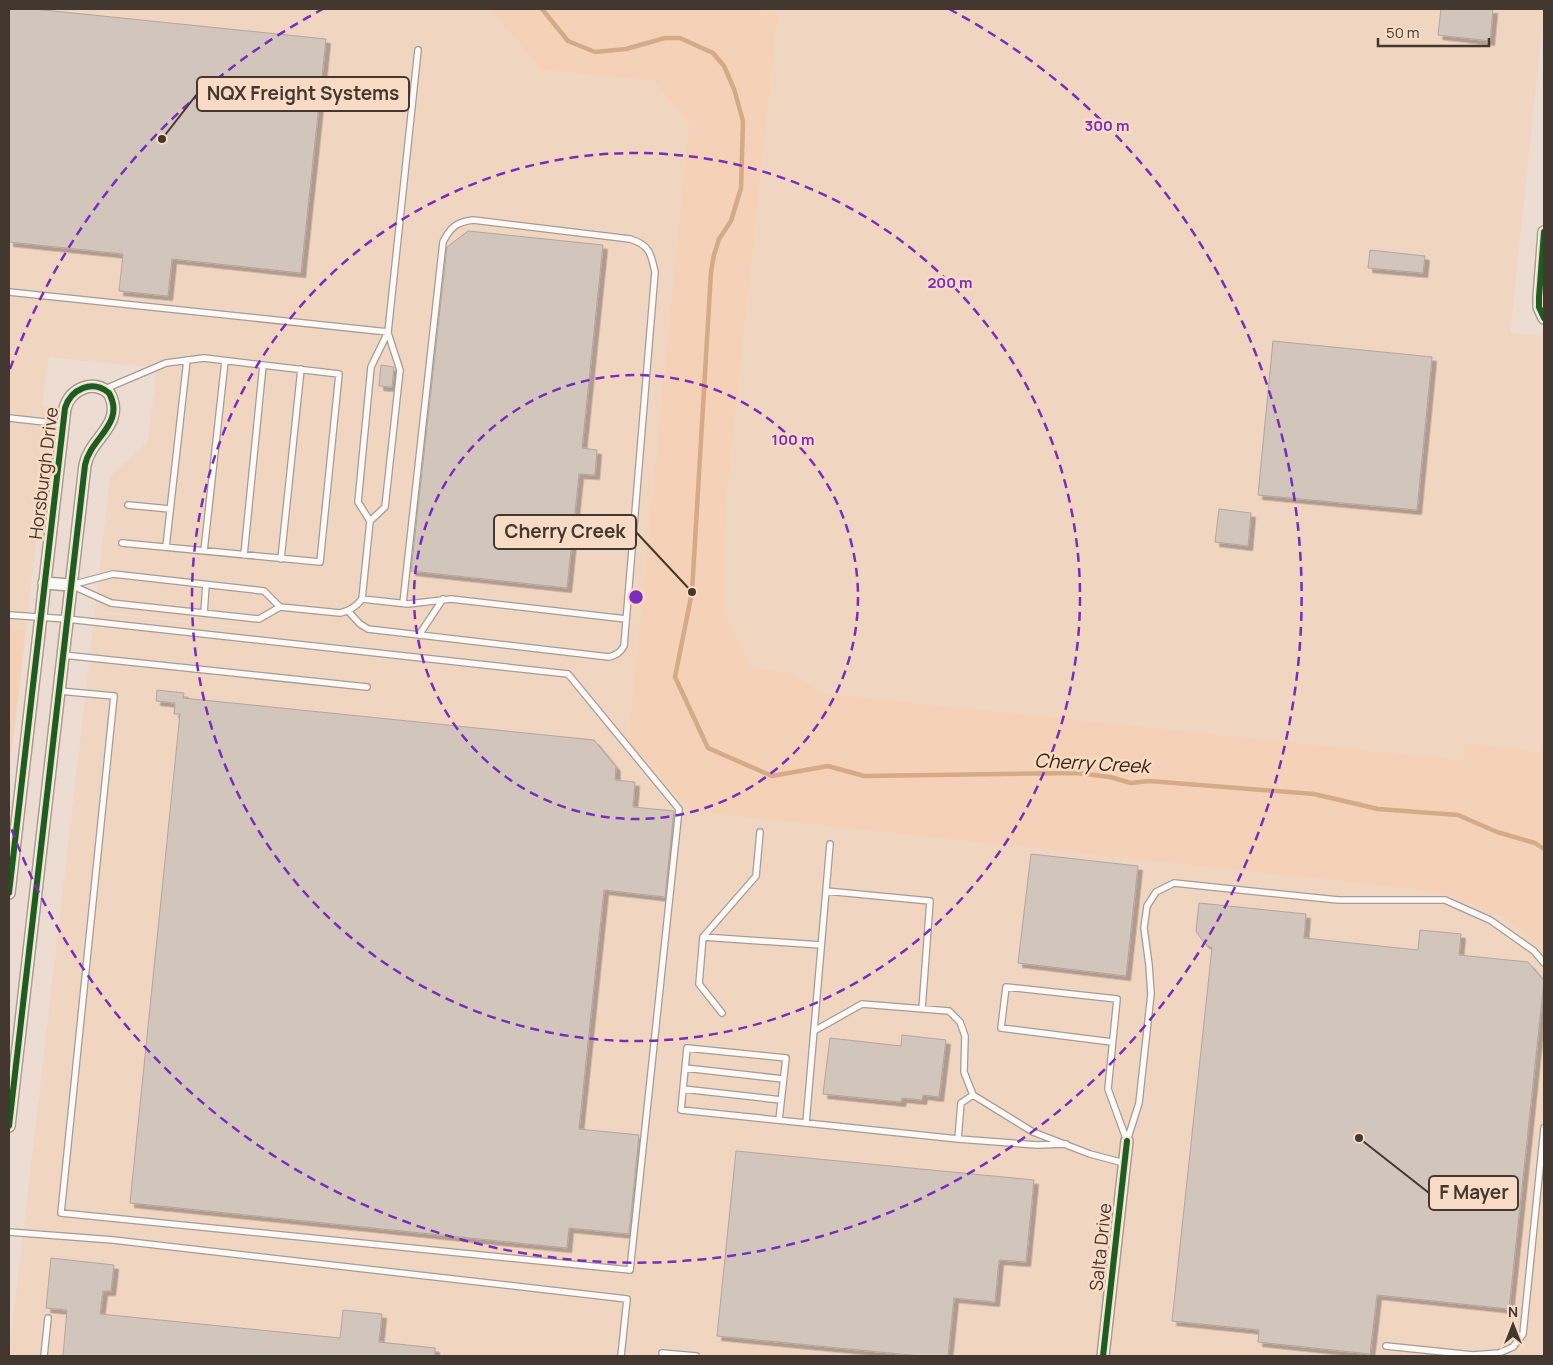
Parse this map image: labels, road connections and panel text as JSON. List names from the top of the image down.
{
  "streets": {
    "street": ["Horsburgh Drive", "Salta Drive"]
  },
  "water": ["Cherry Creek"],
  "places": ["NQX Freight Systems", "Cherry Creek", "F Mayer"],
  "scale_bar": "50 m",
  "north": "top",
  "rings": ["300 m", "200 m", "100 m"]
}
